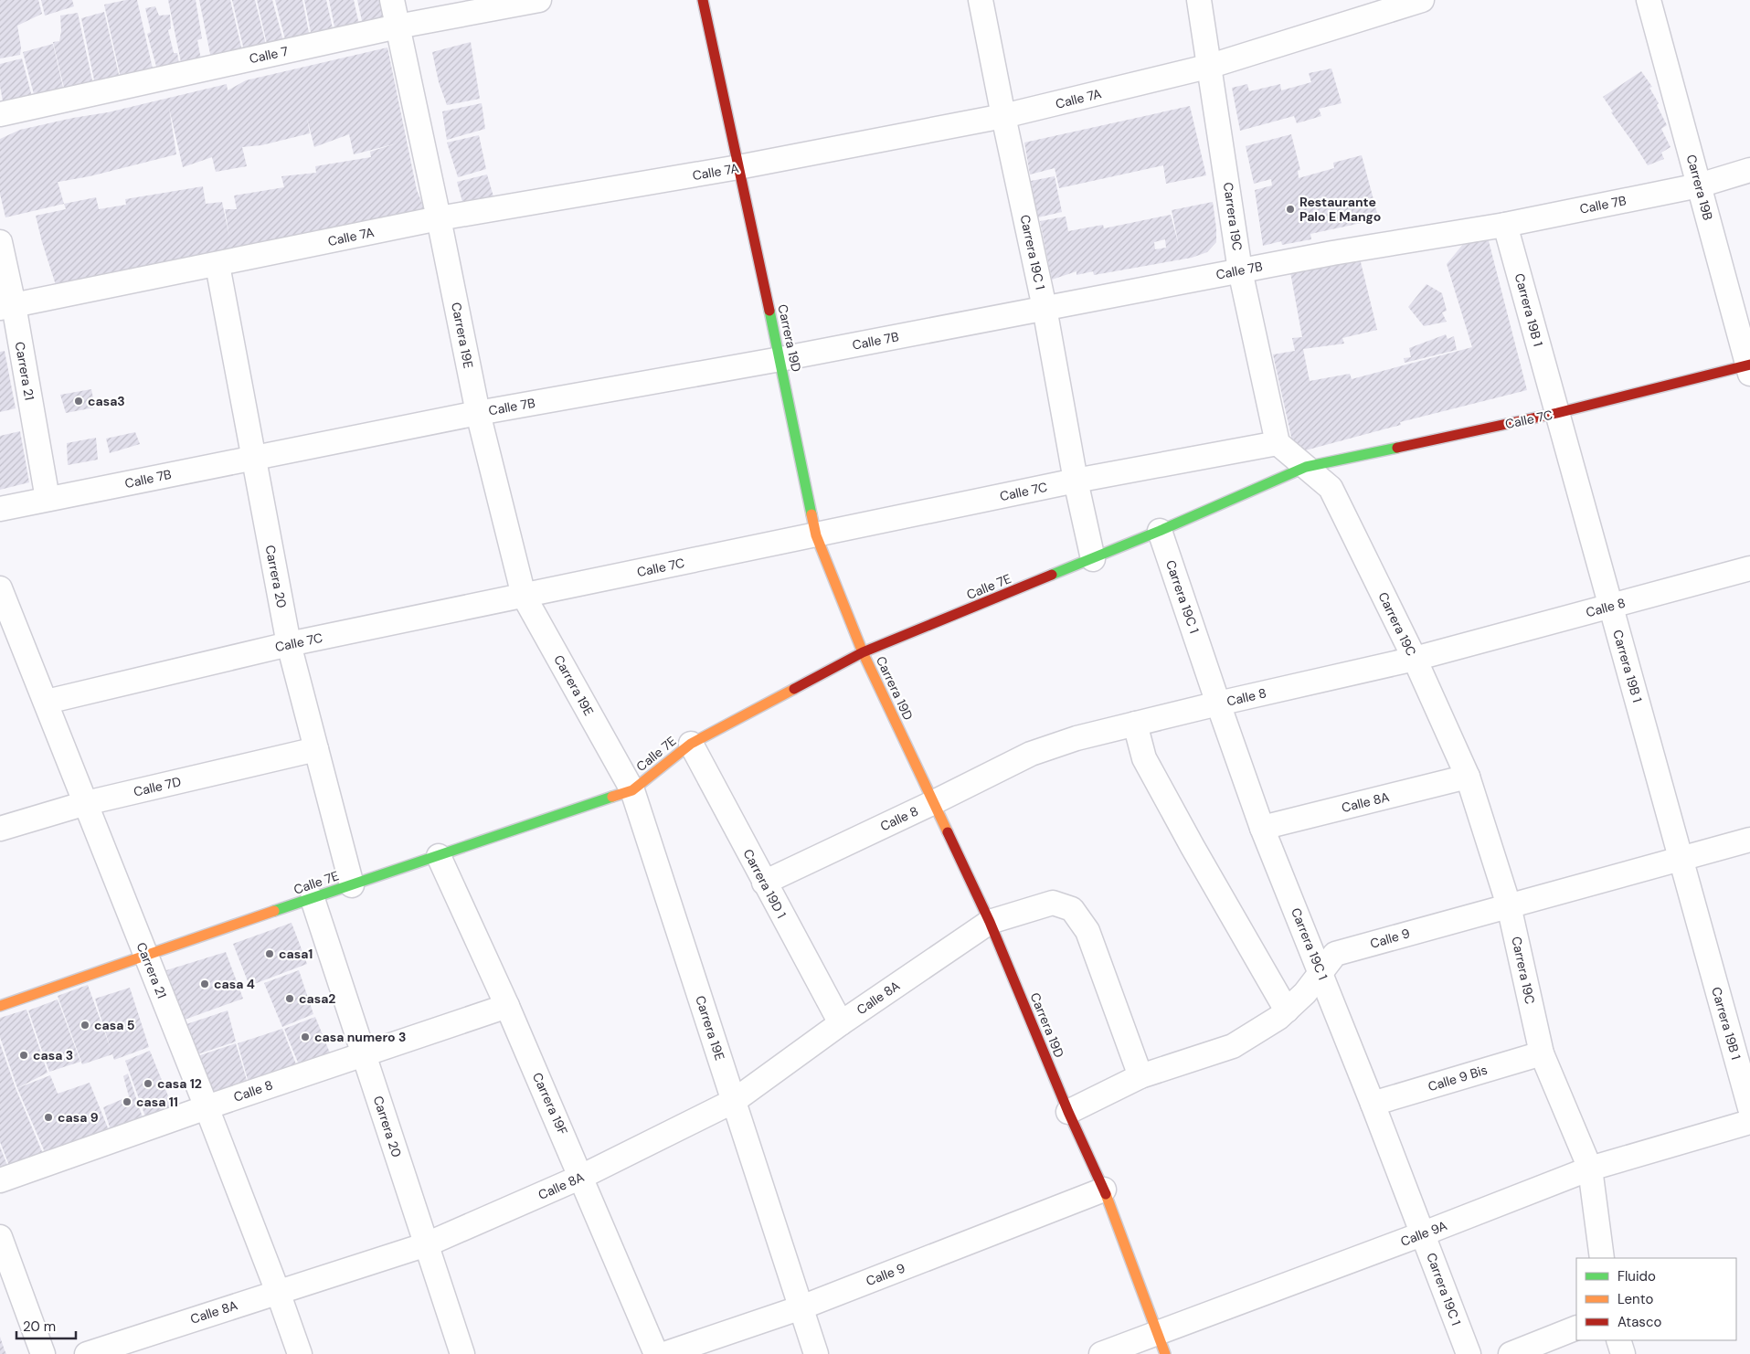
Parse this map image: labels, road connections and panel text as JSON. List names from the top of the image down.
{
  "streets": {
    "street": [
      "Calle 7",
      "Calle 7A",
      "Carrera 19B",
      "Calle 7B",
      "Carrera 19C",
      "Carrera 19C 1",
      "Carrera 19B 1",
      "Carrera 19E",
      "Carrera 19D",
      "Carrera 21",
      "Calle 7C",
      "Carrera 20",
      "Calle 7E",
      "Calle 8",
      "Calle 7D",
      "Calle 8A",
      "Carrera 19D 1",
      "Calle 9",
      "Calle 9 Bis",
      "Carrera 19F",
      "Calle 9A"
    ]
  },
  "crossings": [
    ["Calle 7", "Carrera 19E"],
    ["Calle 7A", "Carrera 19C"],
    ["Calle 7A", "Carrera 19C 1"],
    ["Calle 7A", "Carrera 19E"],
    ["Calle 7A", "Carrera 19D"],
    ["Calle 7A", "Carrera 21"],
    ["Calle 7A", "Carrera 20"],
    ["Carrera 19B", "Calle 7B"],
    ["Carrera 19B", "Calle 7C"],
    ["Calle 7B", "Carrera 19C"],
    ["Calle 7B", "Carrera 19C 1"],
    ["Calle 7B", "Carrera 19B 1"],
    ["Calle 7B", "Carrera 19E"],
    ["Calle 7B", "Carrera 19D"],
    ["Calle 7B", "Carrera 21"],
    ["Calle 7B", "Carrera 20"],
    ["Carrera 19C", "Calle 7C"],
    ["Carrera 19C", "Calle 7E"],
    ["Carrera 19C", "Calle 8"],
    ["Carrera 19C", "Calle 8A"],
    ["Carrera 19C", "Calle 9"],
    ["Carrera 19C", "Calle 9 Bis"],
    ["Carrera 19C", "Calle 9A"],
    ["Carrera 19C 1", "Calle 7C"],
    ["Carrera 19C 1", "Calle 7E"],
    ["Carrera 19C 1", "Calle 8"],
    ["Carrera 19C 1", "Calle 8A"],
    ["Carrera 19C 1", "Calle 9"],
    ["Carrera 19C 1", "Calle 9 Bis"],
    ["Carrera 19C 1", "Calle 9A"],
    ["Carrera 19B 1", "Calle 7C"],
    ["Carrera 19B 1", "Calle 8"],
    ["Carrera 19B 1", "Calle 9"],
    ["Carrera 19E", "Calle 7C"],
    ["Carrera 19E", "Calle 7E"],
    ["Carrera 19E", "Calle 8A"],
    ["Carrera 19E", "Calle 9"],
    ["Carrera 19D", "Calle 7C"],
    ["Carrera 19D", "Calle 7E"],
    ["Carrera 19D", "Calle 8"],
    ["Carrera 19D", "Calle 8A"],
    ["Carrera 19D", "Calle 9"],
    ["Carrera 19D", "Calle 9A"],
    ["Carrera 21", "Calle 7C"],
    ["Carrera 21", "Calle 7E"],
    ["Carrera 21", "Calle 8"],
    ["Carrera 21", "Calle 7D"],
    ["Carrera 21", "Calle 8A"],
    ["Calle 7C", "Carrera 20"],
    ["Calle 7C", "Calle 7E"],
    ["Carrera 20", "Calle 7E"],
    ["Carrera 20", "Calle 8"],
    ["Carrera 20", "Calle 7D"],
    ["Carrera 20", "Calle 8A"],
    ["Calle 7E", "Carrera 19D 1"],
    ["Calle 7E", "Carrera 19F"],
    ["Calle 8", "Carrera 19D 1"],
    ["Calle 8", "Carrera 19F"],
    ["Calle 8A", "Carrera 19D 1"],
    ["Calle 8A", "Calle 9"],
    ["Calle 8A", "Carrera 19F"]
  ],
  "places": [
    "Restaurante Palo E Mango",
    "casa3",
    "casa1",
    "casa 4",
    "casa2",
    "casa 5",
    "casa numero 3",
    "casa 3",
    "casa 12",
    "casa 11",
    "casa 9"
  ],
  "legend": ["Fluido", "Lento", "Atasco"],
  "scale_bar": "20 m"
}
